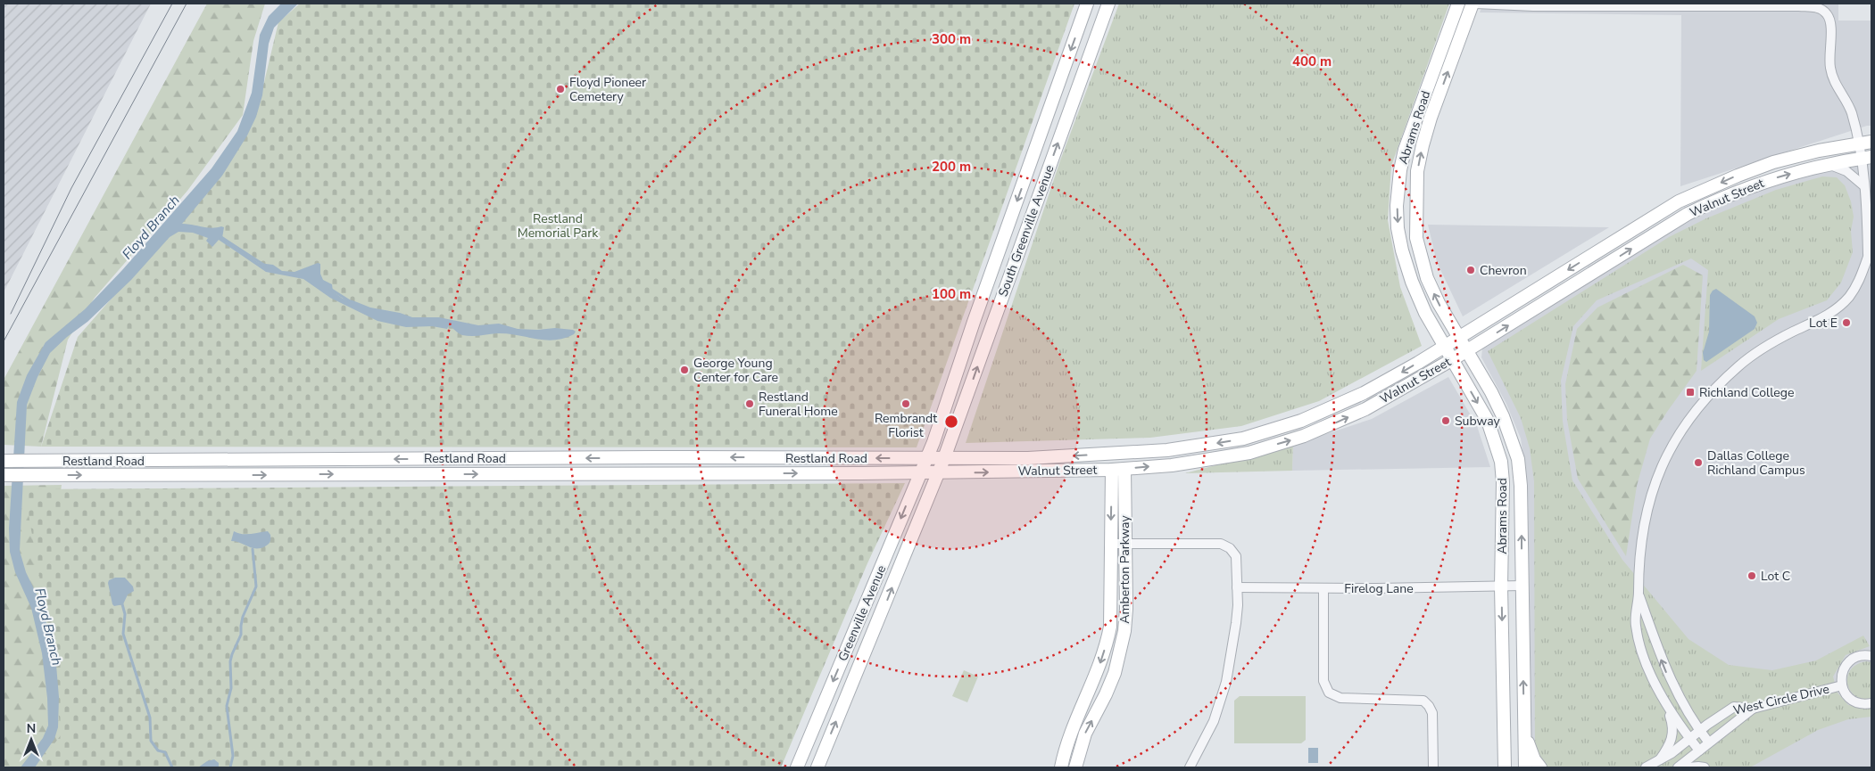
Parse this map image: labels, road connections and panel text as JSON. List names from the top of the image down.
{
  "streets": {
    "main road": [
      "Abrams Road",
      "Walnut Street",
      "South Greenville Avenue",
      "Restland Road",
      "Amberton Parkway",
      "Greenville Avenue"
    ],
    "street": ["Firelog Lane", "West Circle Drive"]
  },
  "crossings": [
    ["Abrams Road", "Walnut Street"],
    ["Abrams Road", "Firelog Lane"],
    ["Walnut Street", "South Greenville Avenue"],
    ["Walnut Street", "Restland Road"],
    ["Walnut Street", "Amberton Parkway"],
    ["Walnut Street", "Greenville Avenue"],
    ["South Greenville Avenue", "Restland Road"],
    ["South Greenville Avenue", "Greenville Avenue"],
    ["Restland Road", "Greenville Avenue"]
  ],
  "water": ["Floyd Branch"],
  "parks": ["Restland Memorial Park"],
  "places": {
    "other": [
      "Floyd Pioneer Cemetery",
      "Chevron",
      "Lot E",
      "George Young Center for Care",
      "Restland Funeral Home",
      "Rembrandt Florist",
      "Subway",
      "Dallas College Richland Campus",
      "Lot C"
    ],
    "transit": ["Richland College"]
  },
  "north": "top",
  "rings": [
    "300 m",
    "400 m",
    "200 m",
    "100 m"
  ]
}
